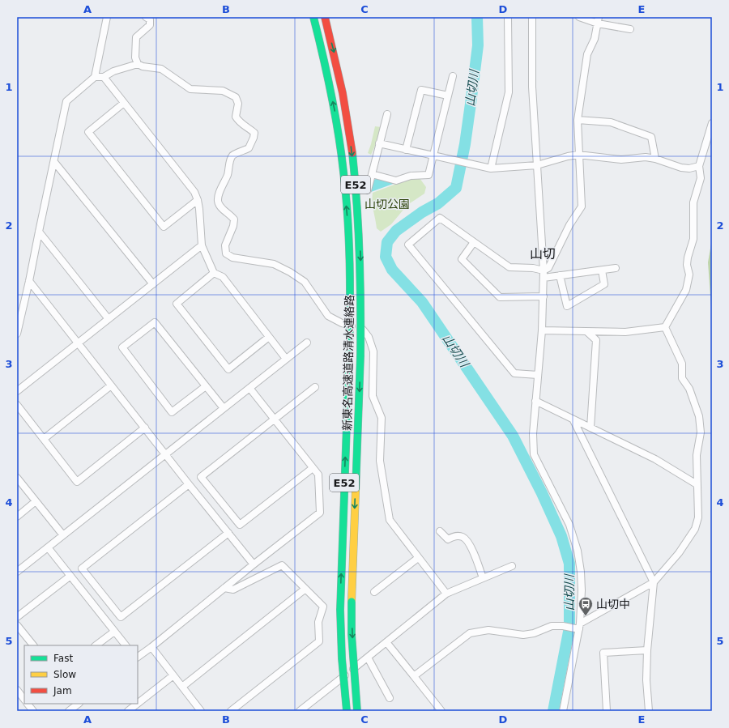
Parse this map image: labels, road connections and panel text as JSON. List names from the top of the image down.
{
  "streets": {
    "highway": ["E52", "新東名高速道路清水連絡路"]
  },
  "districts": ["山切"],
  "water": ["山切川"],
  "parks": ["山切公園"],
  "places": {
    "bus stop": ["山切中"]
  },
  "legend": ["Fast", "Slow", "Jam"],
  "grid": {
    "columns": [
      "A",
      "B",
      "C",
      "D",
      "E"
    ],
    "rows": [
      "1",
      "2",
      "3",
      "4",
      "5"
    ]
  }
}
